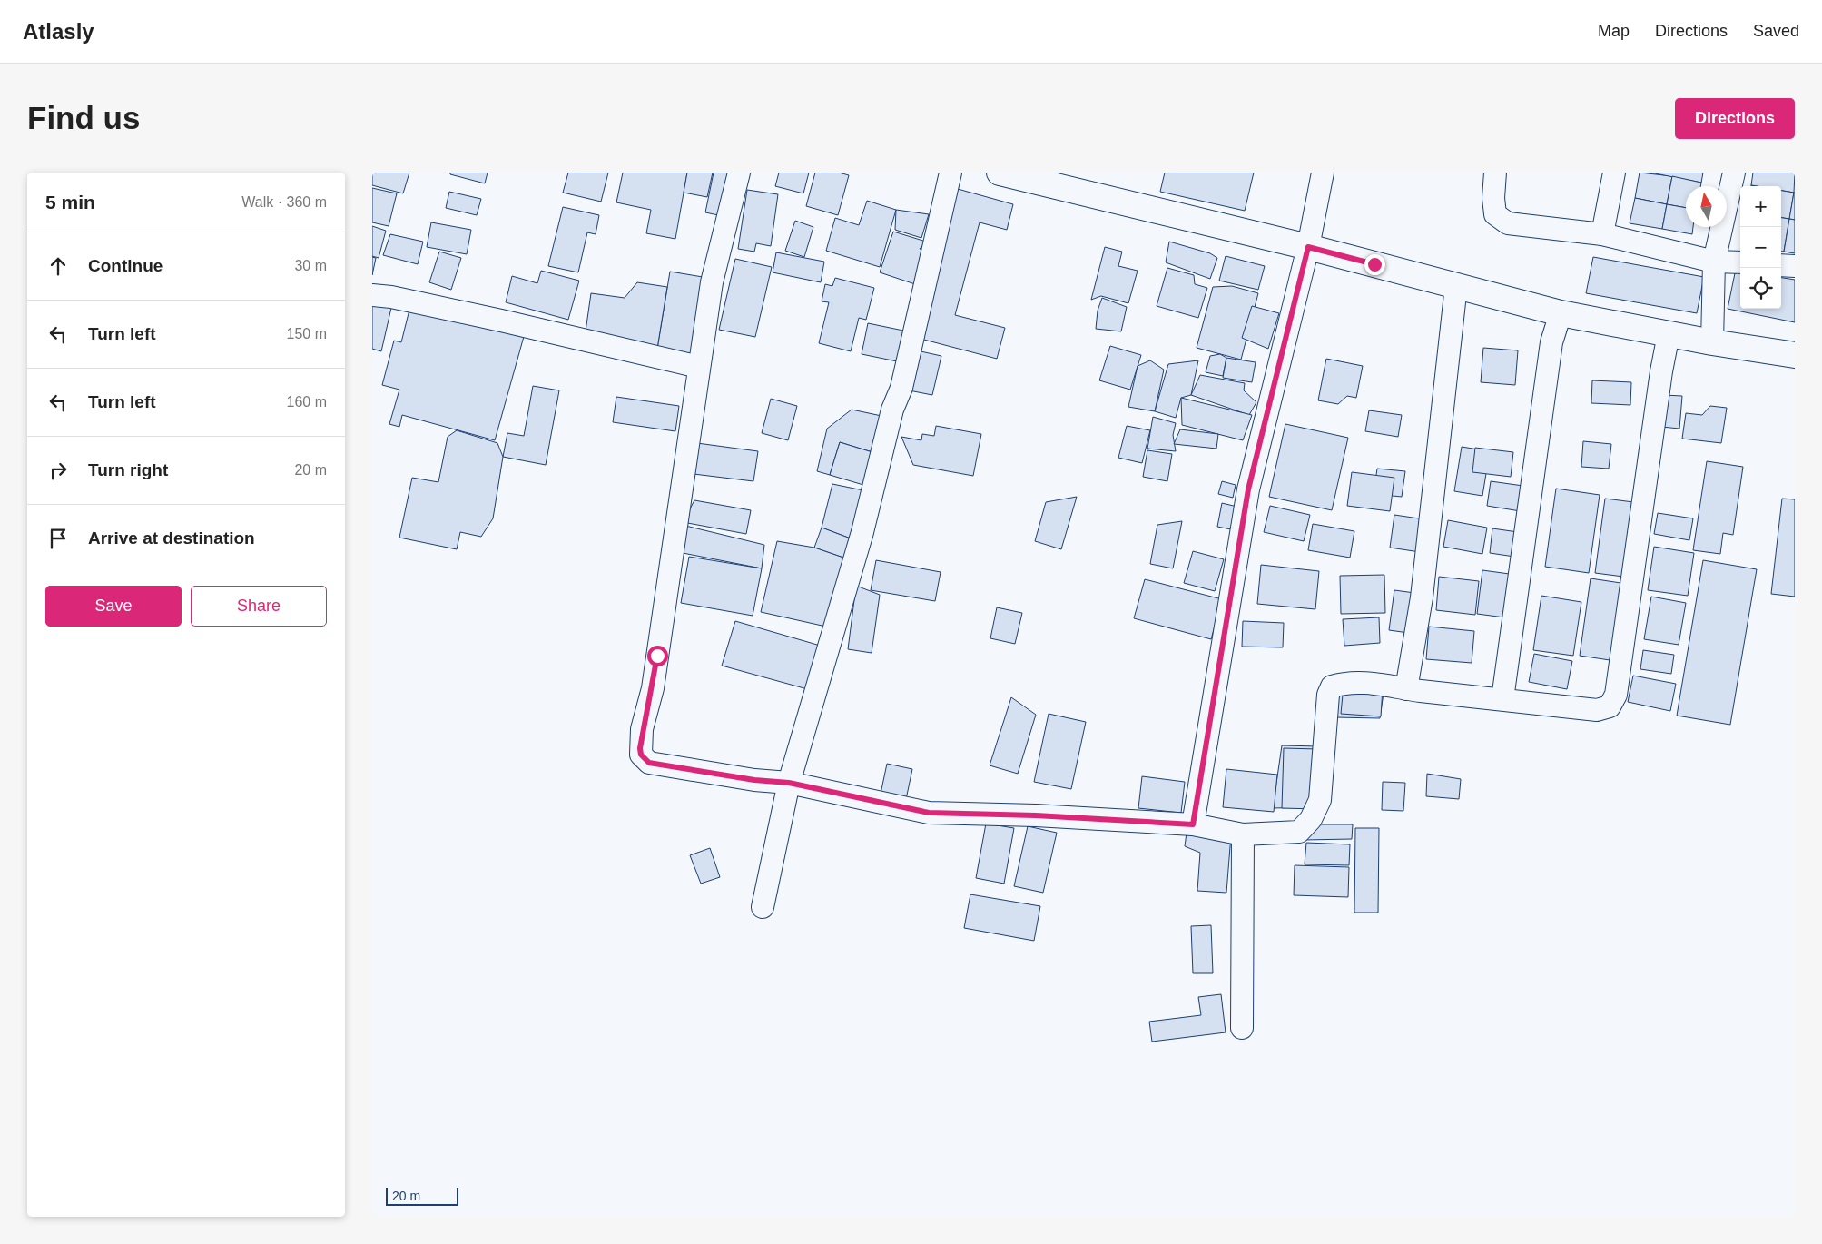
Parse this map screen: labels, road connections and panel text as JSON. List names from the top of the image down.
{
  "scale_bar": "20 m",
  "north": "top",
  "page": {
    "header": "Atlasly",
    "nav": ["Map", "Directions", "Saved"],
    "buttons": [
      "Directions",
      ["Save", "Share"]
    ],
    "title": "Find us",
    "heading": ["5 min", "Walk · 360 m"],
    "map_buttons": ["+", "−"],
    "list": [
      ["Continue", "30 m"],
      ["Turn left", "150 m"],
      ["Turn left", "160 m"],
      ["Turn right", "20 m"],
      "Arrive at destination"
    ],
    "scale": "20 m"
  }
}
